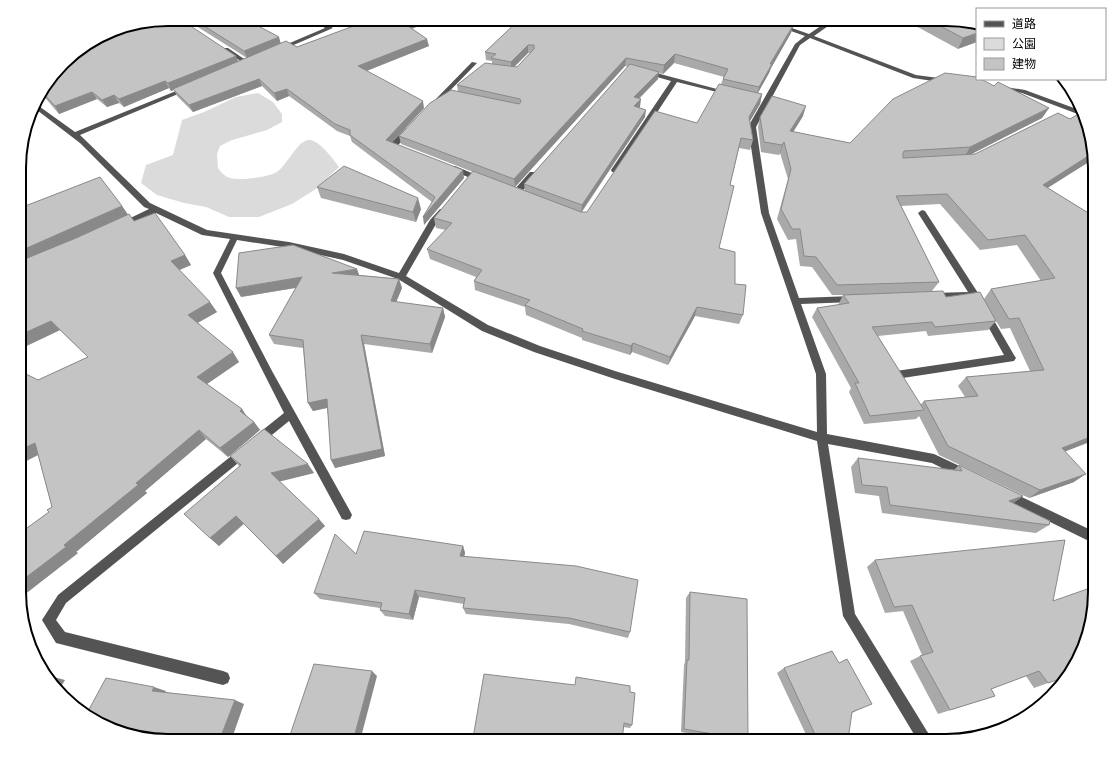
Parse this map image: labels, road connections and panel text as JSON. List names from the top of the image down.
{
  "legend": ["道路", "公園", "建物"]
}
